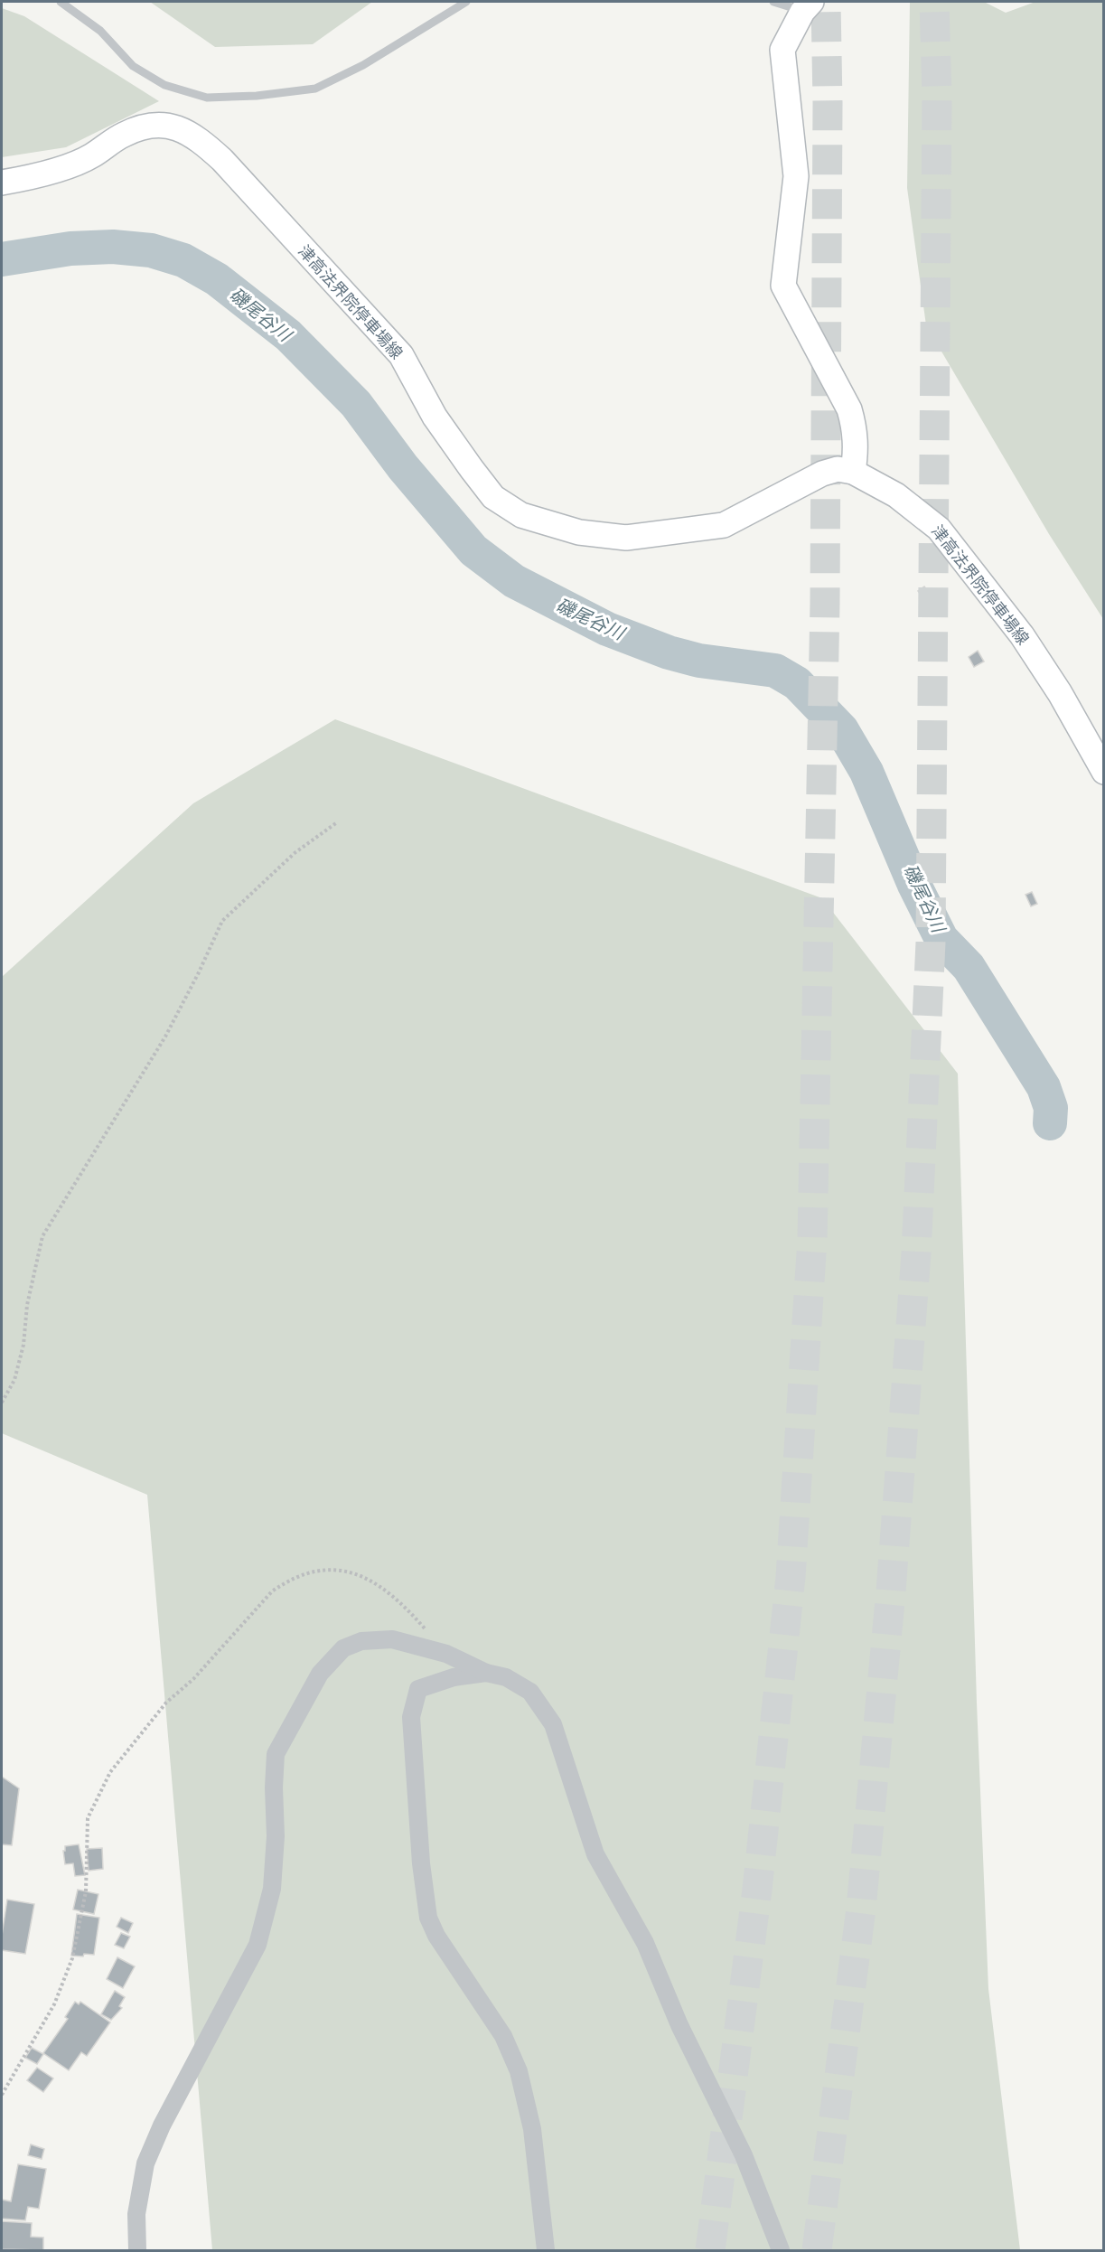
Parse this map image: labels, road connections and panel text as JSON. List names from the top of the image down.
{
  "streets": {
    "main road": ["津高法界院停車場線"]
  },
  "water": ["磯尾谷川"]
}
